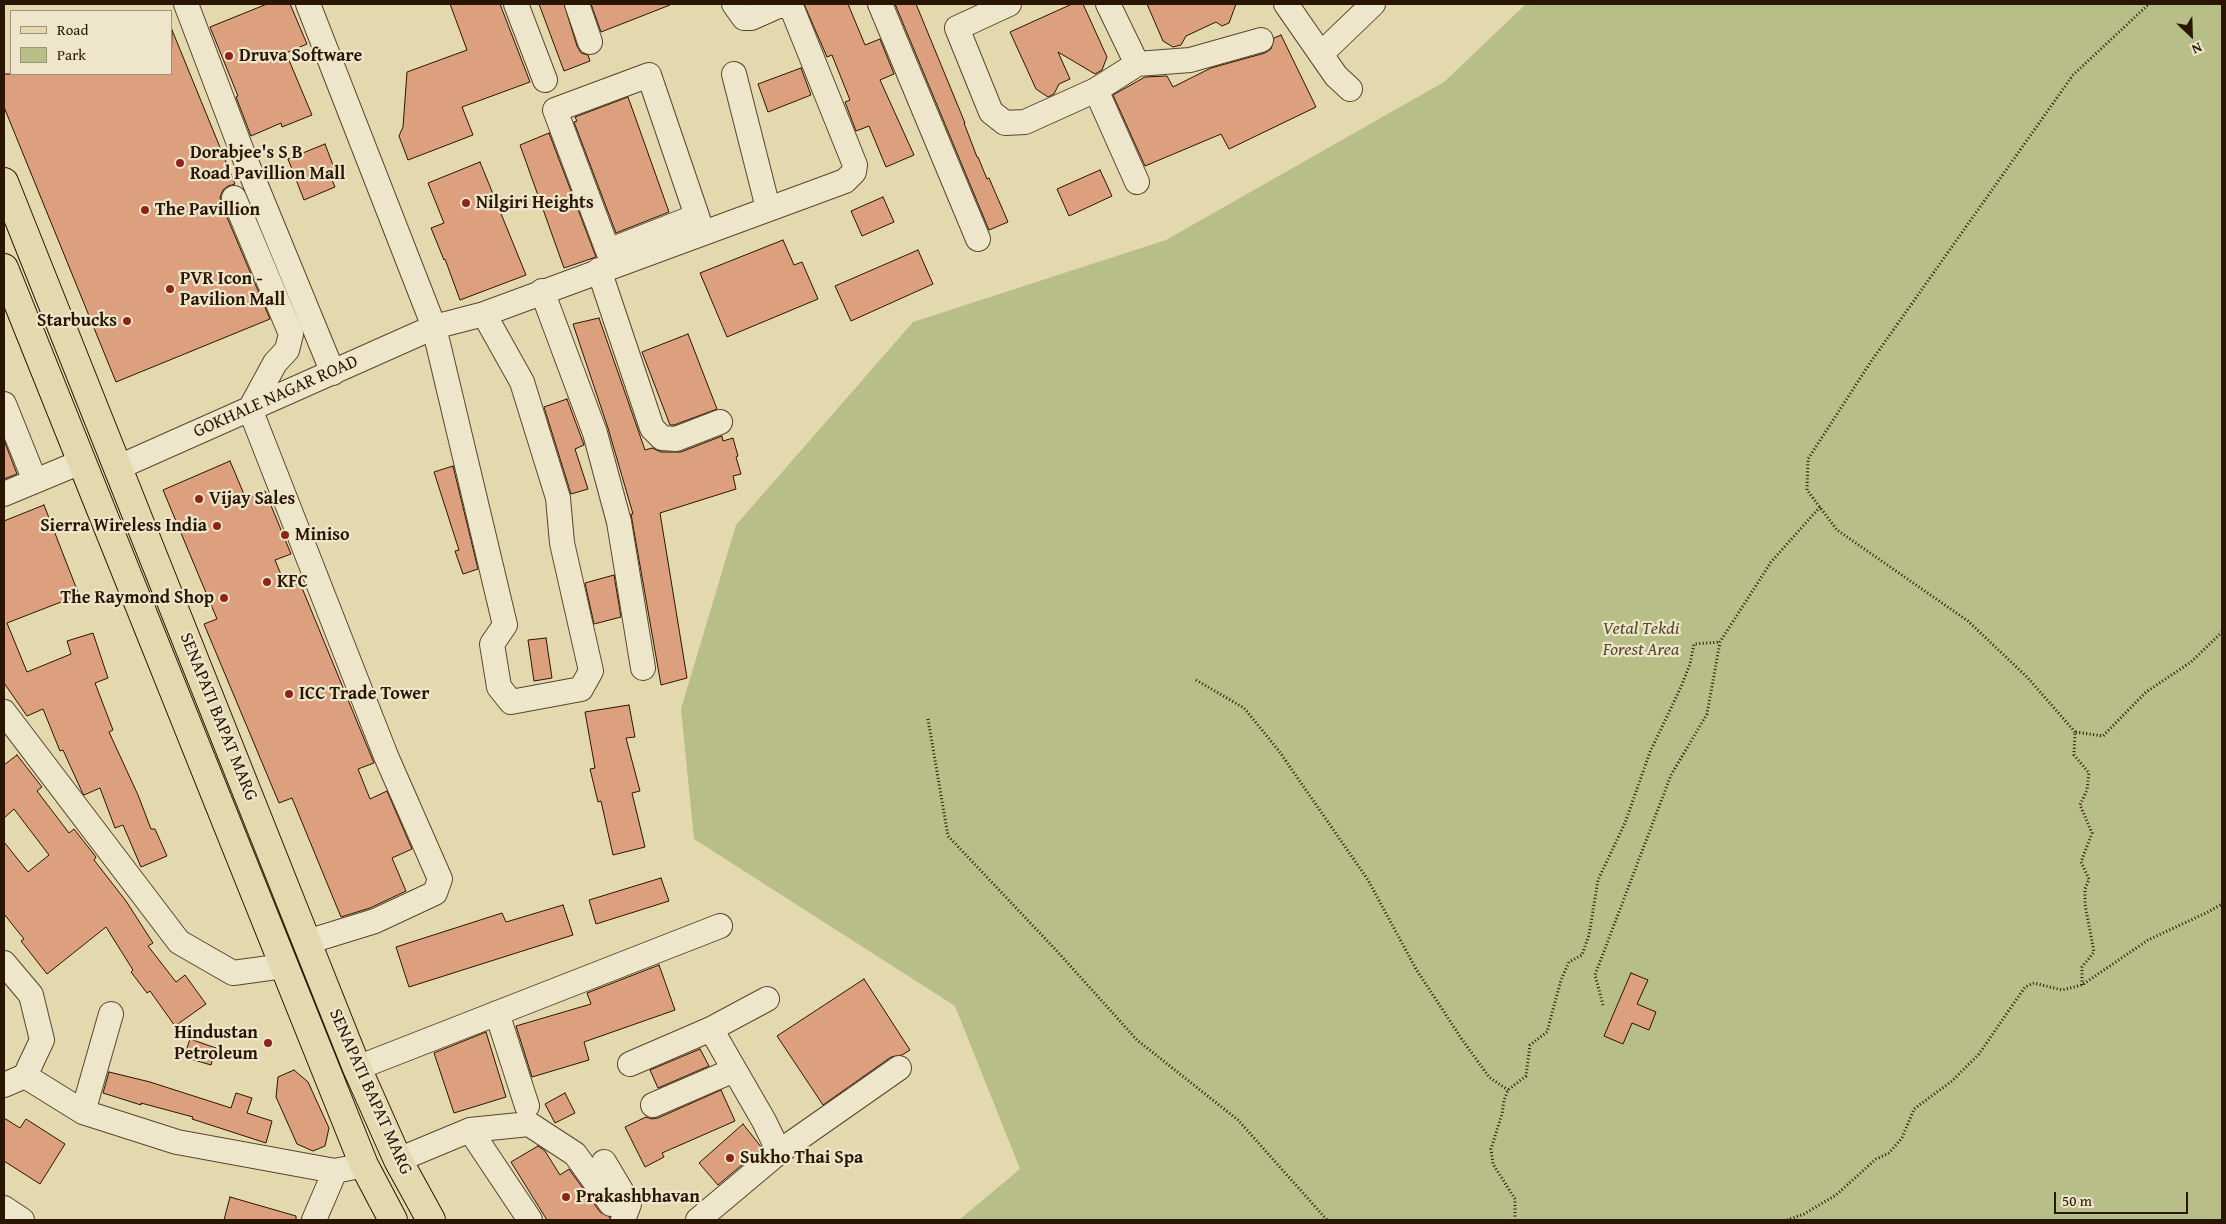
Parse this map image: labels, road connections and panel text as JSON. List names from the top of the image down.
{
  "streets": {
    "main road": ["SENAPATI BAPAT MARG"],
    "street": ["GOKHALE NAGAR ROAD"]
  },
  "crossings": [
    ["GOKHALE NAGAR ROAD", "SENAPATI BAPAT MARG"]
  ],
  "parks": ["Vetal Tekdi Forest Area"],
  "places": [
    "Druva Software",
    "Dorabjee's S B Road Pavillion Mall",
    "Nilgiri Heights",
    "The Pavillion",
    "PVR Icon - Pavilion Mall",
    "Starbucks",
    "Vijay Sales",
    "Sierra Wireless India",
    "Miniso",
    "KFC",
    "The Raymond Shop",
    "ICC Trade Tower",
    "Hindustan Petroleum",
    "Sukho Thai Spa",
    "Prakashbhavan"
  ],
  "legend": ["Road", "Park"],
  "scale_bar": "50 m",
  "north": "bottom right"
}
